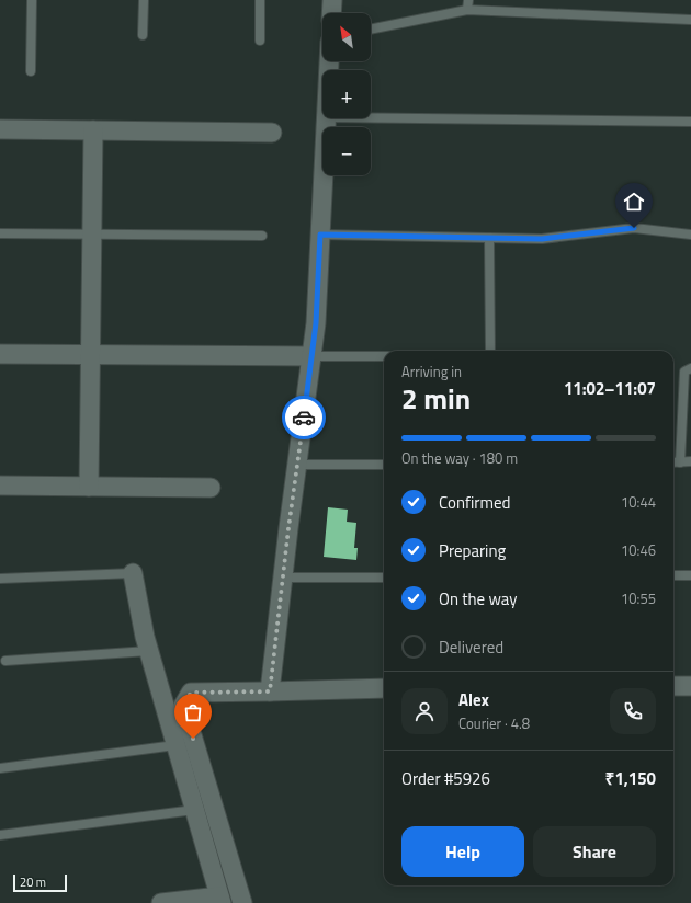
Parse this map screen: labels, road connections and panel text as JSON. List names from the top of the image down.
{
  "scale_bar": "20 m",
  "north": "top left",
  "page": {
    "map_buttons": ["+", "−"],
    "heading": ["2 min", "Arriving in", "11:02–11:07"],
    "panel": [
      "Alex",
      "Courier · 4.8",
      "Order #5926",
      "₹1,150"
    ],
    "bar": "On the way · 180 m",
    "list": [
      ["Confirmed", "10:44"],
      ["Preparing", "10:46"],
      ["On the way", "10:55"],
      "Delivered"
    ],
    "buttons": ["Help", "Share"],
    "scale": "20 m"
  }
}
